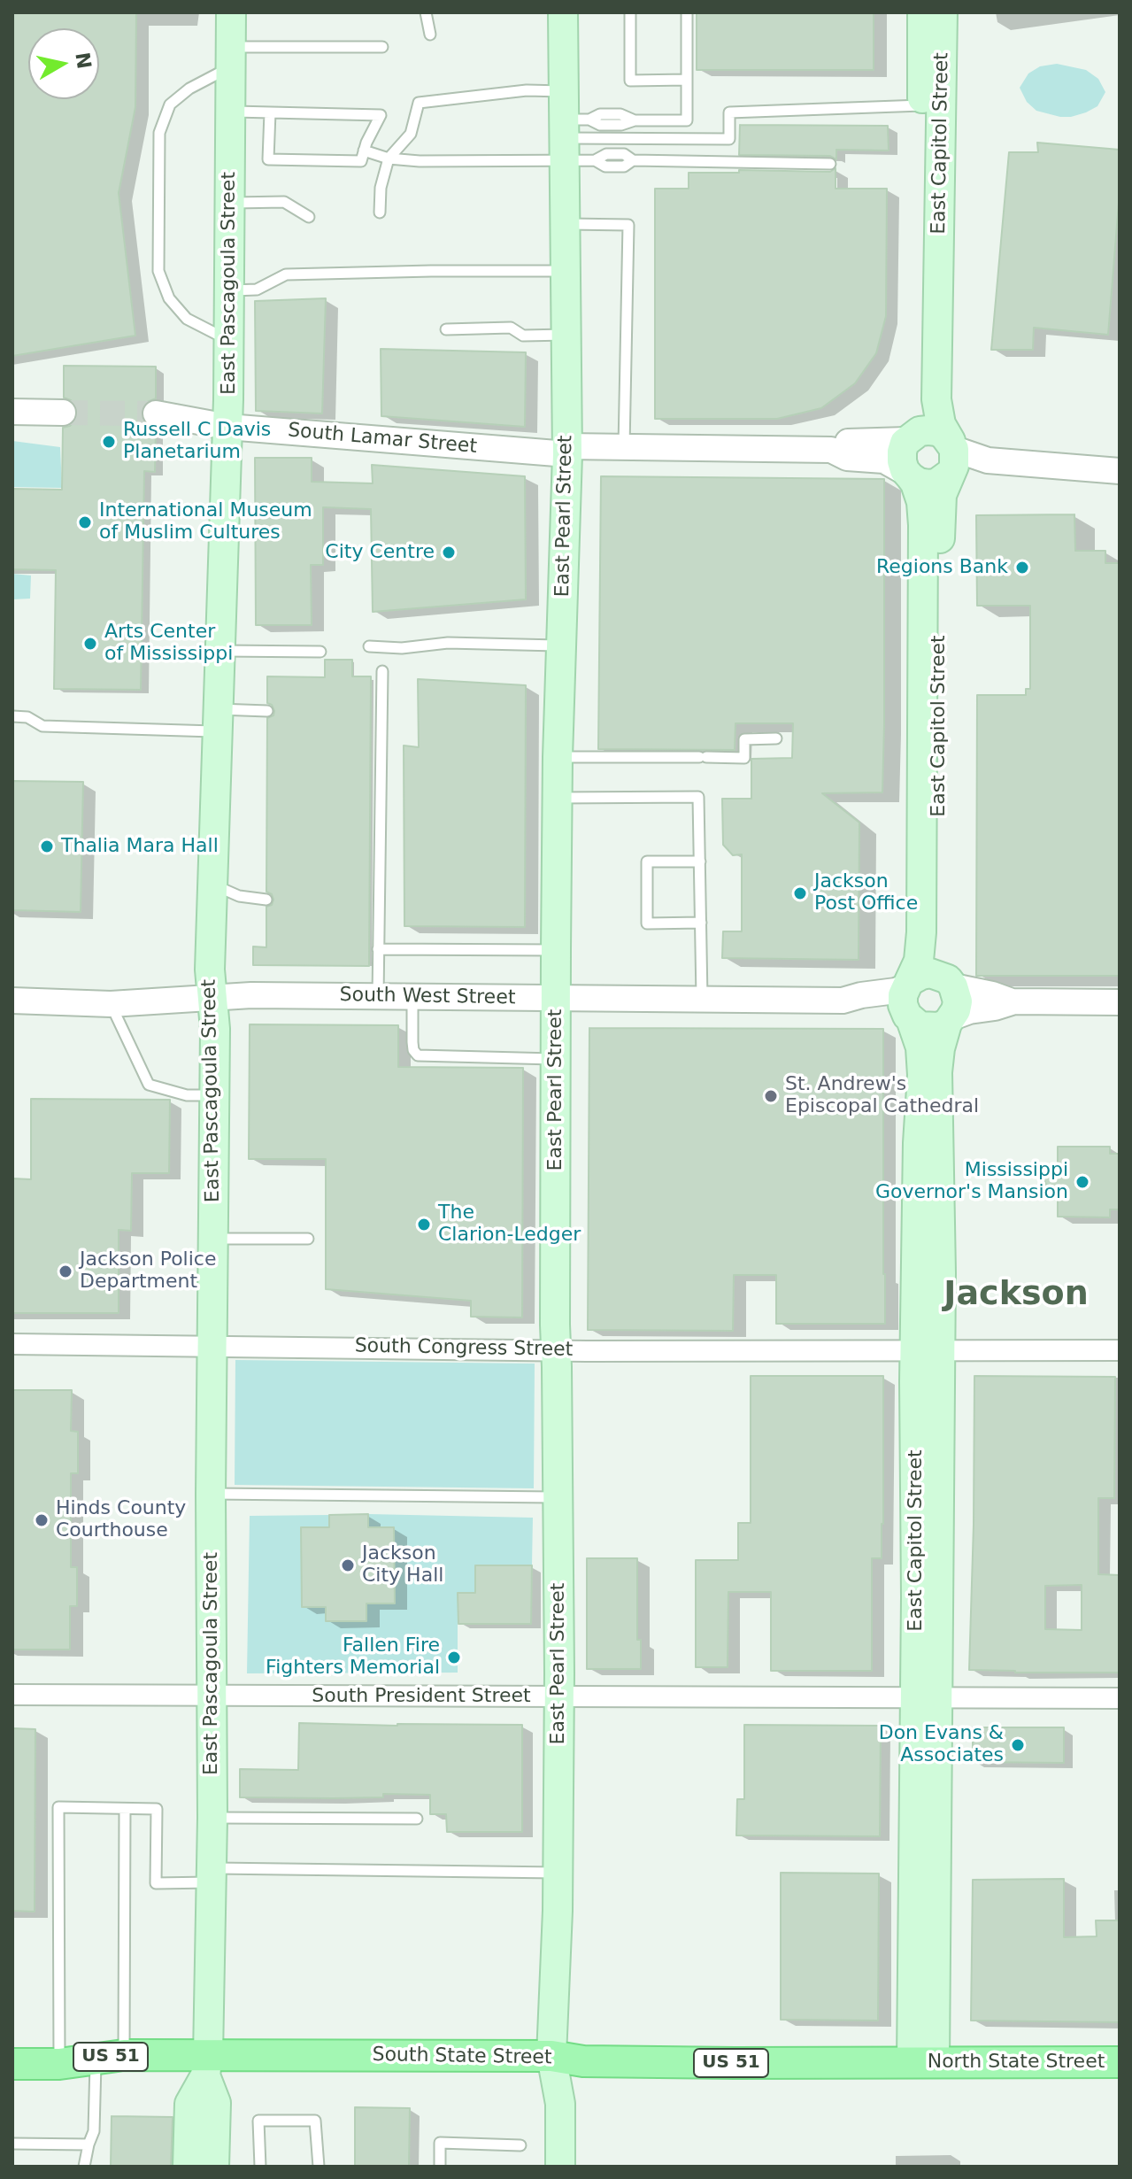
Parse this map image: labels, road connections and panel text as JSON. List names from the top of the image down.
{
  "streets": {
    "main road": [
      "East Capitol Street",
      "East Pascagoula Street",
      "East Pearl Street",
      "US 51",
      "South State Street",
      "North State Street"
    ],
    "street": [
      "South Lamar Street",
      "South West Street",
      "South Congress Street",
      "South President Street"
    ]
  },
  "crossings": [
    ["East Capitol Street", "South Lamar Street"],
    ["East Capitol Street", "South West Street"],
    ["East Capitol Street", "South Congress Street"],
    ["East Capitol Street", "South President Street"],
    ["East Capitol Street", "South State Street"],
    ["East Capitol Street", "North State Street"],
    ["East Pascagoula Street", "South Lamar Street"],
    ["East Pascagoula Street", "South West Street"],
    ["East Pascagoula Street", "South Congress Street"],
    ["East Pascagoula Street", "South President Street"],
    ["East Pascagoula Street", "South State Street"],
    ["South Lamar Street", "East Pearl Street"],
    ["East Pearl Street", "South West Street"],
    ["East Pearl Street", "South Congress Street"],
    ["East Pearl Street", "South President Street"],
    ["East Pearl Street", "South State Street"],
    ["South State Street", "North State Street"]
  ],
  "districts": ["Jackson"],
  "places": [
    "Russell C Davis Planetarium",
    "International Museum of Muslim Cultures",
    "City Centre",
    "Regions Bank",
    "Arts Center of Mississippi",
    "Thalia Mara Hall",
    "Jackson Post Office",
    "St. Andrew's Episcopal Cathedral",
    "Mississippi Governor's Mansion",
    "The Clarion-Ledger",
    "Jackson Police Department",
    "Hinds County Courthouse",
    "Jackson City Hall",
    "Fallen Fire Fighters Memorial",
    "Don Evans & Associates"
  ],
  "north": "right"
}
